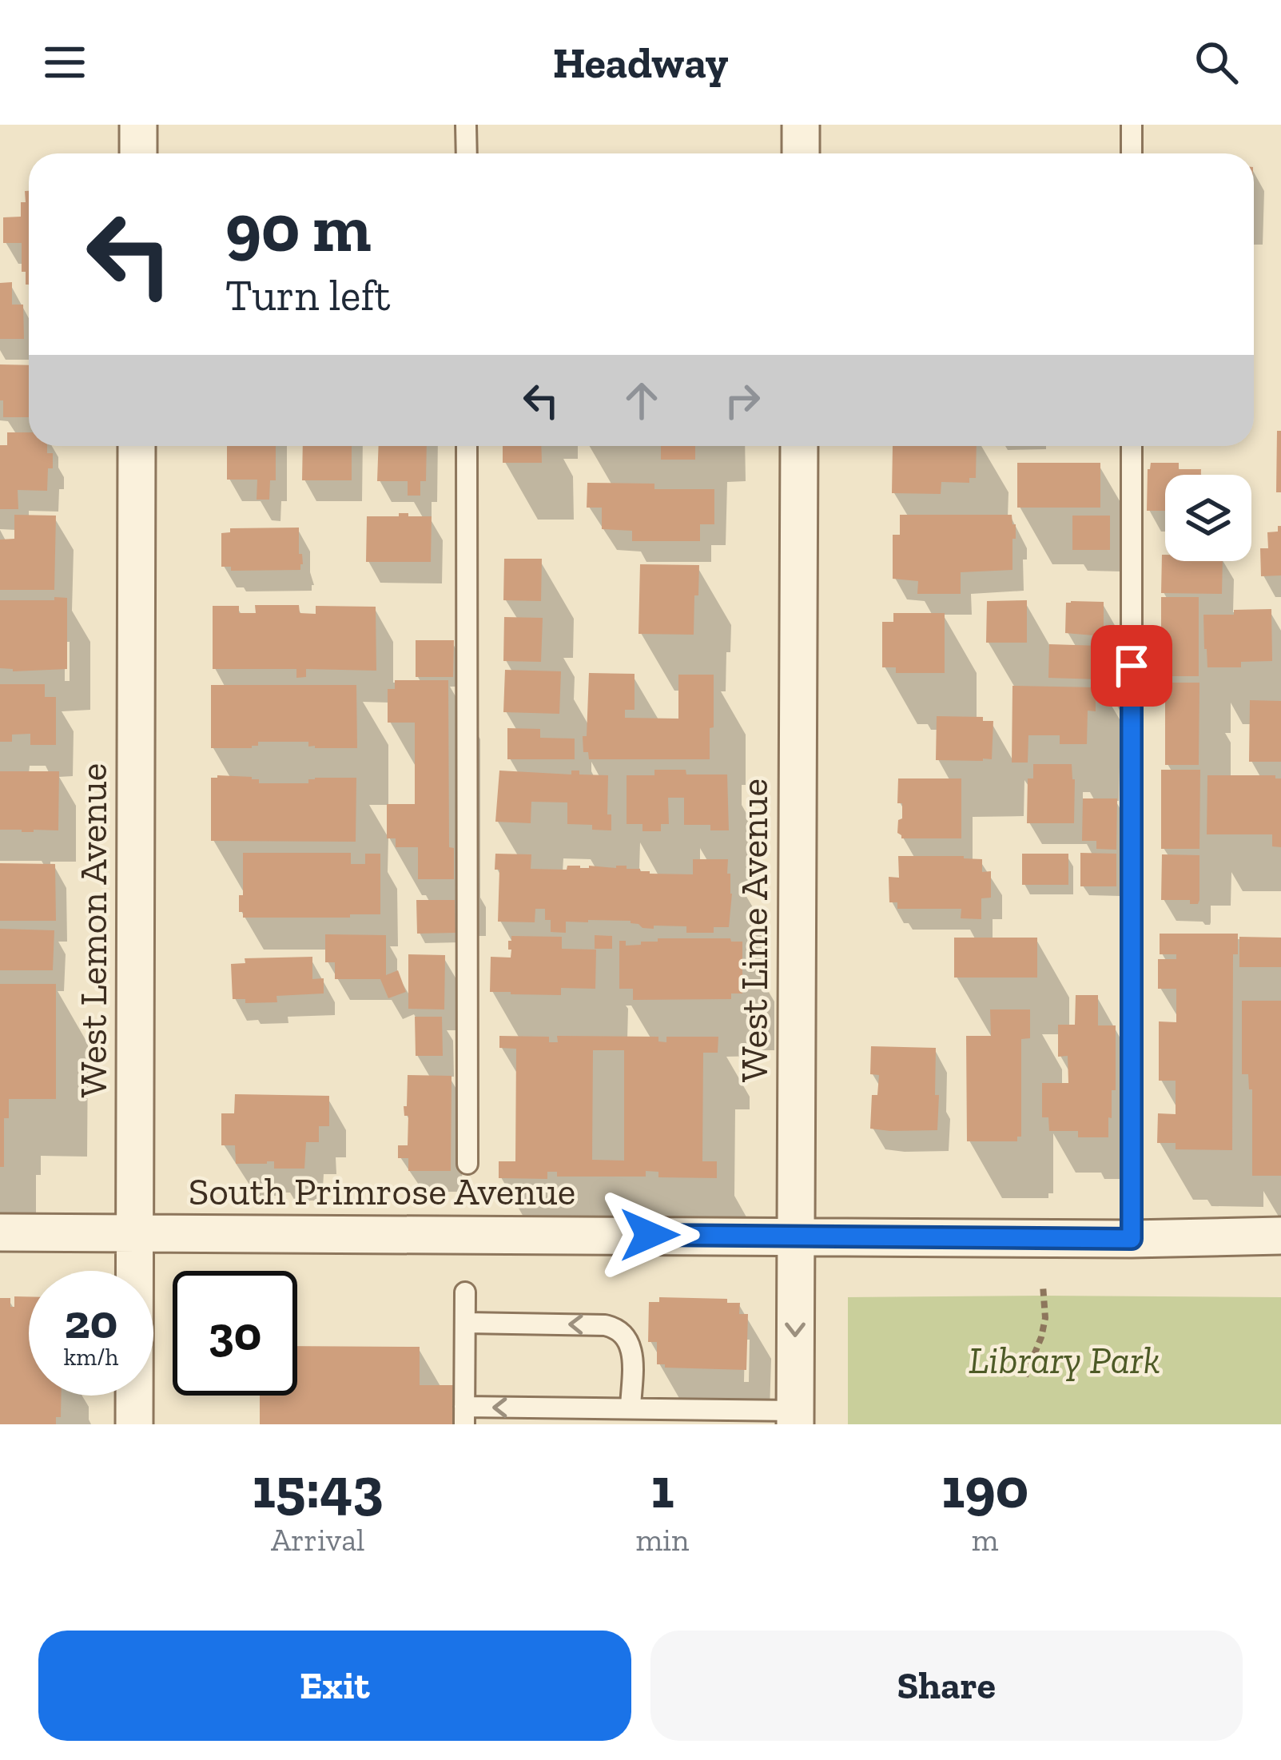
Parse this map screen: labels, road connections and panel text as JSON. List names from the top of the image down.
{
  "streets": {
    "street": ["West Lemon Avenue", "West Lime Avenue", "South Primrose Avenue"]
  },
  "crossings": [
    ["West Lemon Avenue", "South Primrose Avenue"],
    ["West Lime Avenue", "South Primrose Avenue"]
  ],
  "parks": ["Library Park"],
  "page": {
    "header": "Headway",
    "turn": ["90 m", "Turn left"],
    "speed": "20 km/h",
    "limit": "30",
    "eta": [
      "15:43",
      "Arrival",
      "1",
      "min",
      "190",
      "m"
    ],
    "buttons": ["Exit", "Share"]
  }
}
